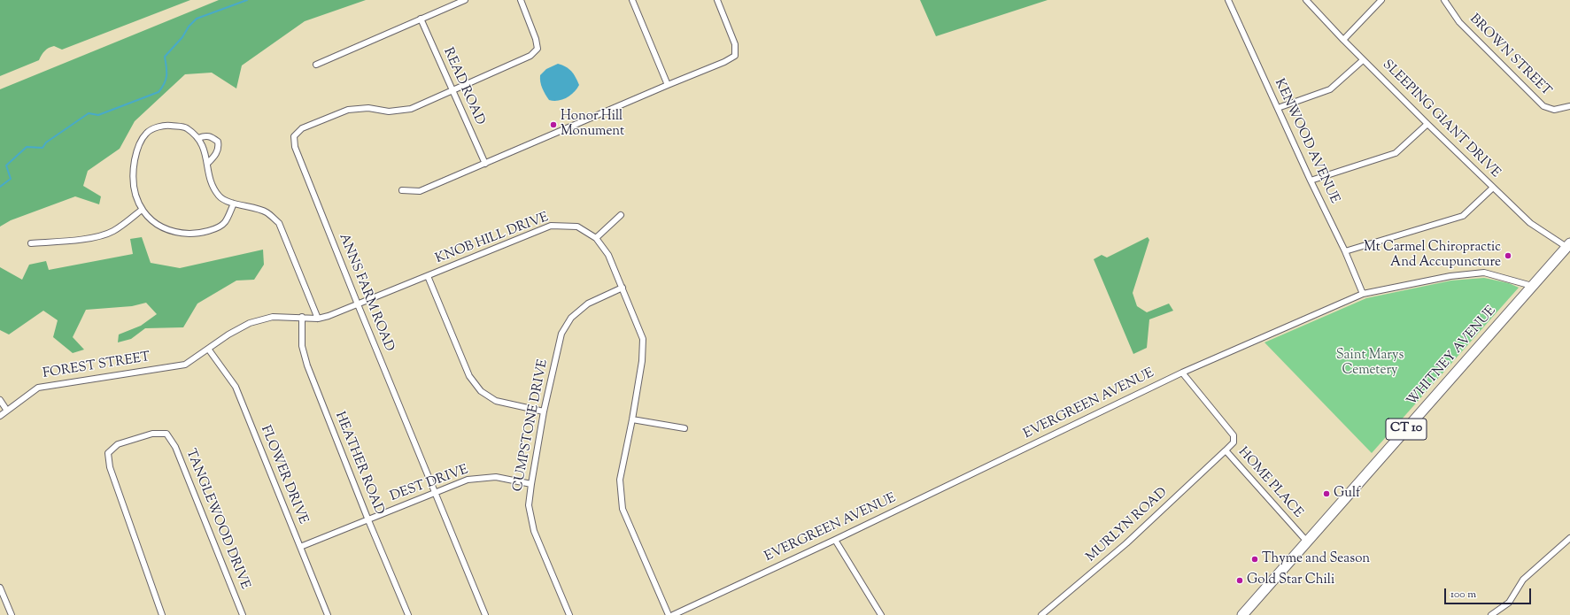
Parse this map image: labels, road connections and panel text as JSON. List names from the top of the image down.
{
  "streets": {
    "highway": ["WHITNEY AVENUE", "CT 10"],
    "street": [
      "BROWN STREET",
      "READ ROAD",
      "SLEEPING GIANT DRIVE",
      "KENWOOD AVENUE",
      "KNOB HILL DRIVE",
      "ANNS FARM ROAD",
      "FOREST STREET",
      "EVERGREEN AVENUE",
      "CUMPSTONE DRIVE",
      "HEATHER ROAD",
      "FLOWER DRIVE",
      "HOME PLACE",
      "DEST DRIVE",
      "TANGLEWOOD DRIVE",
      "MURLYN ROAD"
    ]
  },
  "crossings": [
    ["READ ROAD", "ANNS FARM ROAD"],
    ["SLEEPING GIANT DRIVE", "WHITNEY AVENUE"],
    ["KENWOOD AVENUE", "EVERGREEN AVENUE"],
    ["KNOB HILL DRIVE", "ANNS FARM ROAD"],
    ["KNOB HILL DRIVE", "FOREST STREET"],
    ["KNOB HILL DRIVE", "CUMPSTONE DRIVE"],
    ["KNOB HILL DRIVE", "HEATHER ROAD"],
    ["KNOB HILL DRIVE", "FLOWER DRIVE"],
    ["ANNS FARM ROAD", "DEST DRIVE"],
    ["WHITNEY AVENUE", "EVERGREEN AVENUE"],
    ["WHITNEY AVENUE", "HOME PLACE"],
    ["EVERGREEN AVENUE", "HOME PLACE"],
    ["CUMPSTONE DRIVE", "DEST DRIVE"],
    ["HEATHER ROAD", "DEST DRIVE"],
    ["FLOWER DRIVE", "DEST DRIVE"],
    ["HOME PLACE", "MURLYN ROAD"]
  ],
  "parks": ["Saint Marys Cemetery"],
  "places": [
    "Honor Hill Monument",
    "Mt Carmel Chiropractic And Accupuncture",
    "Gulf",
    "Thyme and Season",
    "Gold Star Chili"
  ],
  "scale_bar": "100 m"
}
